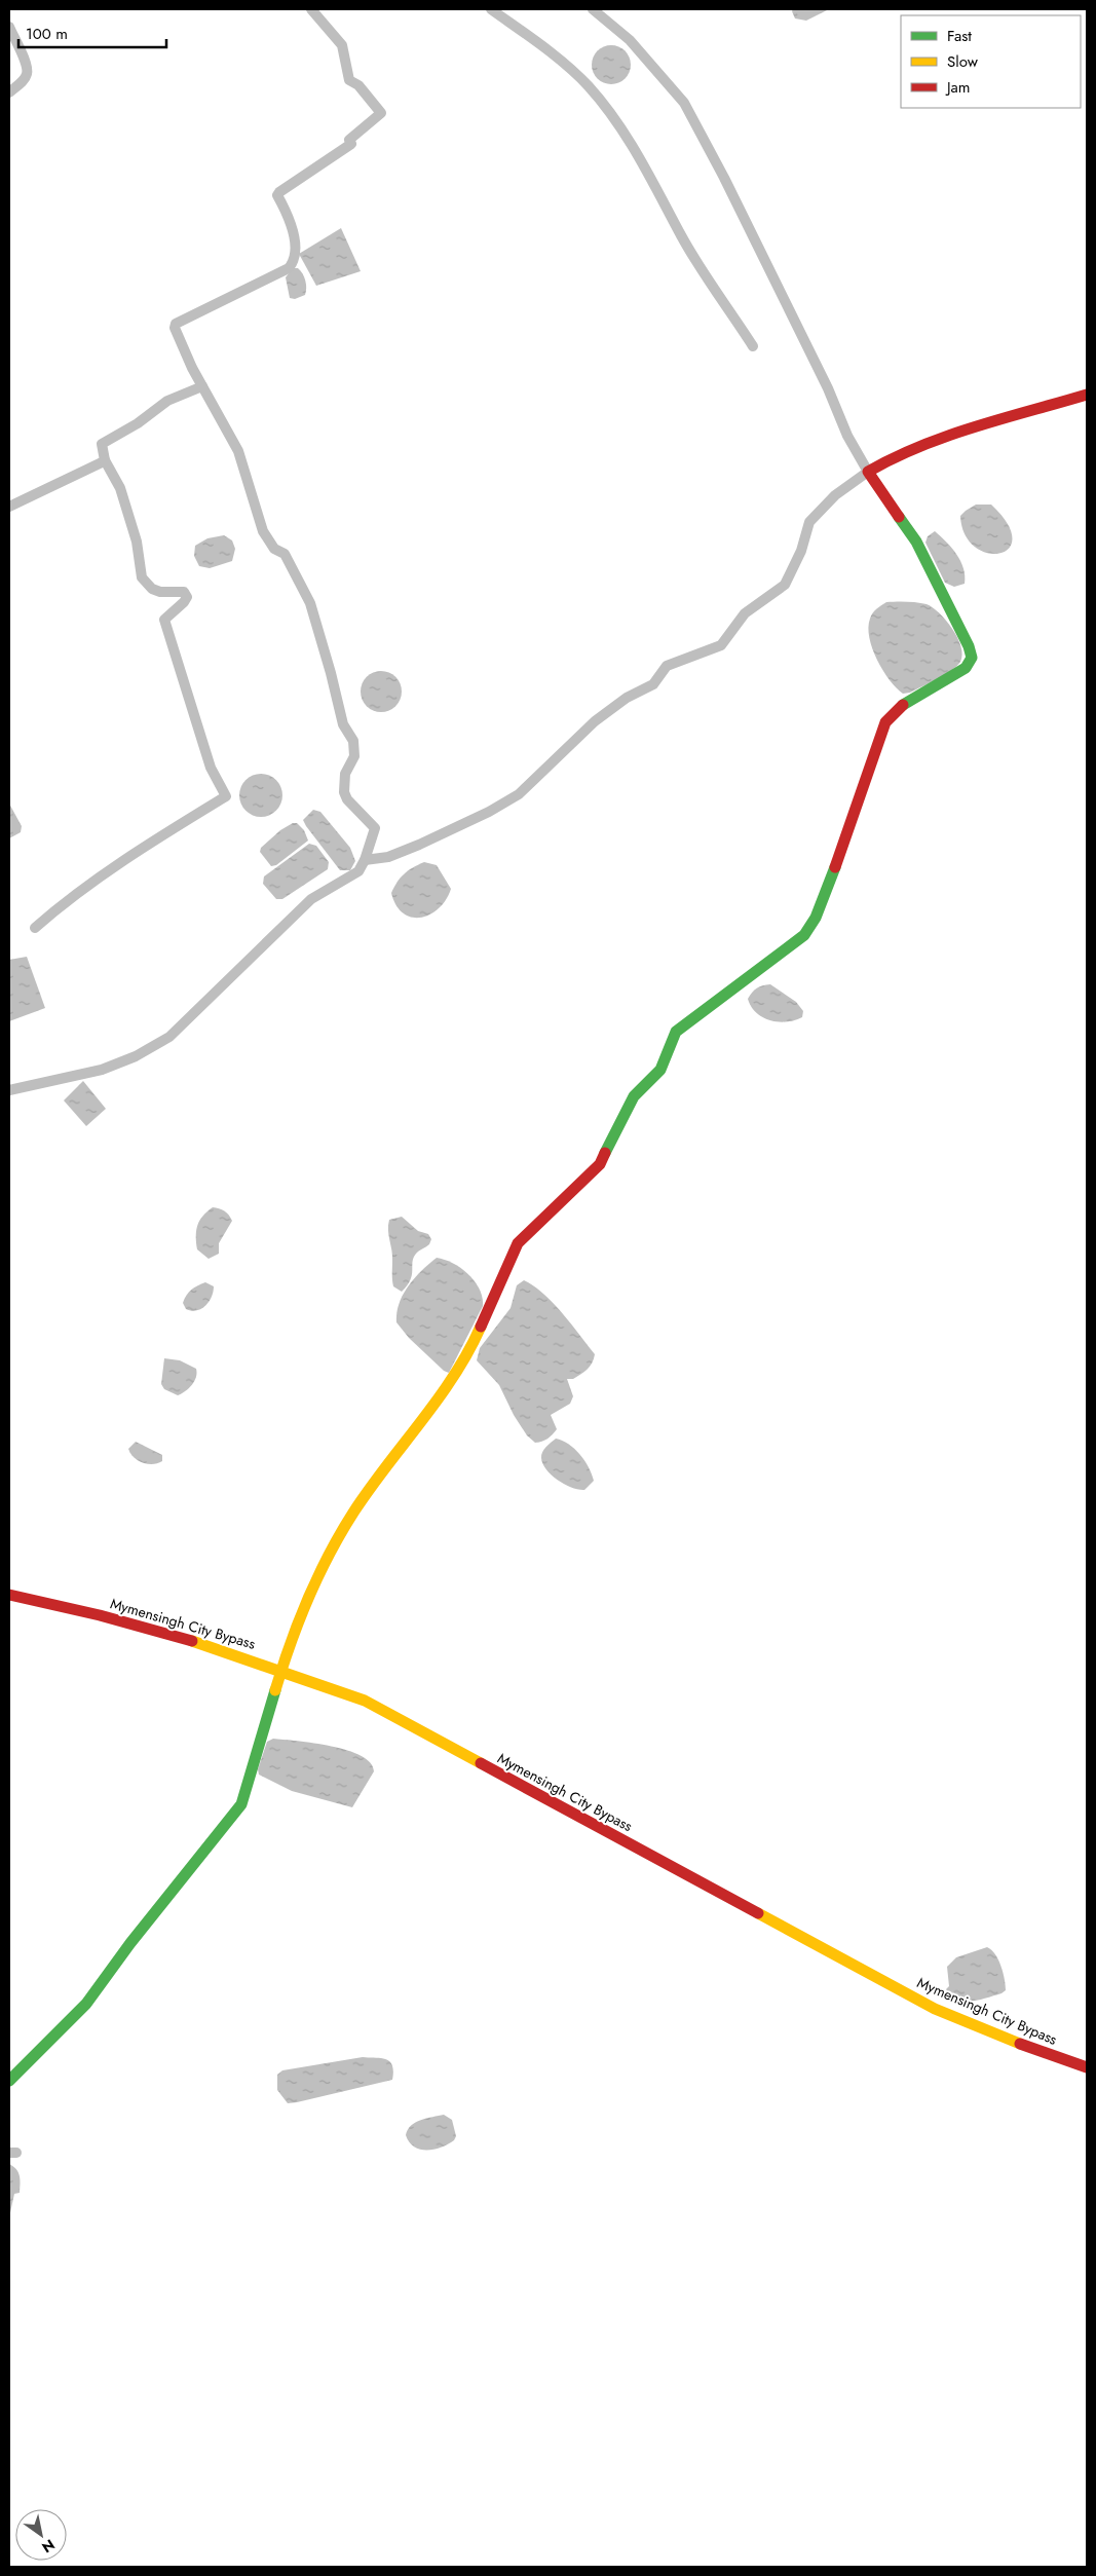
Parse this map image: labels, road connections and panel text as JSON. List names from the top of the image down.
{
  "streets": {
    "main road": ["Mymensingh City Bypass"]
  },
  "legend": ["Fast", "Slow", "Jam"],
  "scale_bar": "100 m",
  "north": "bottom right"
}
